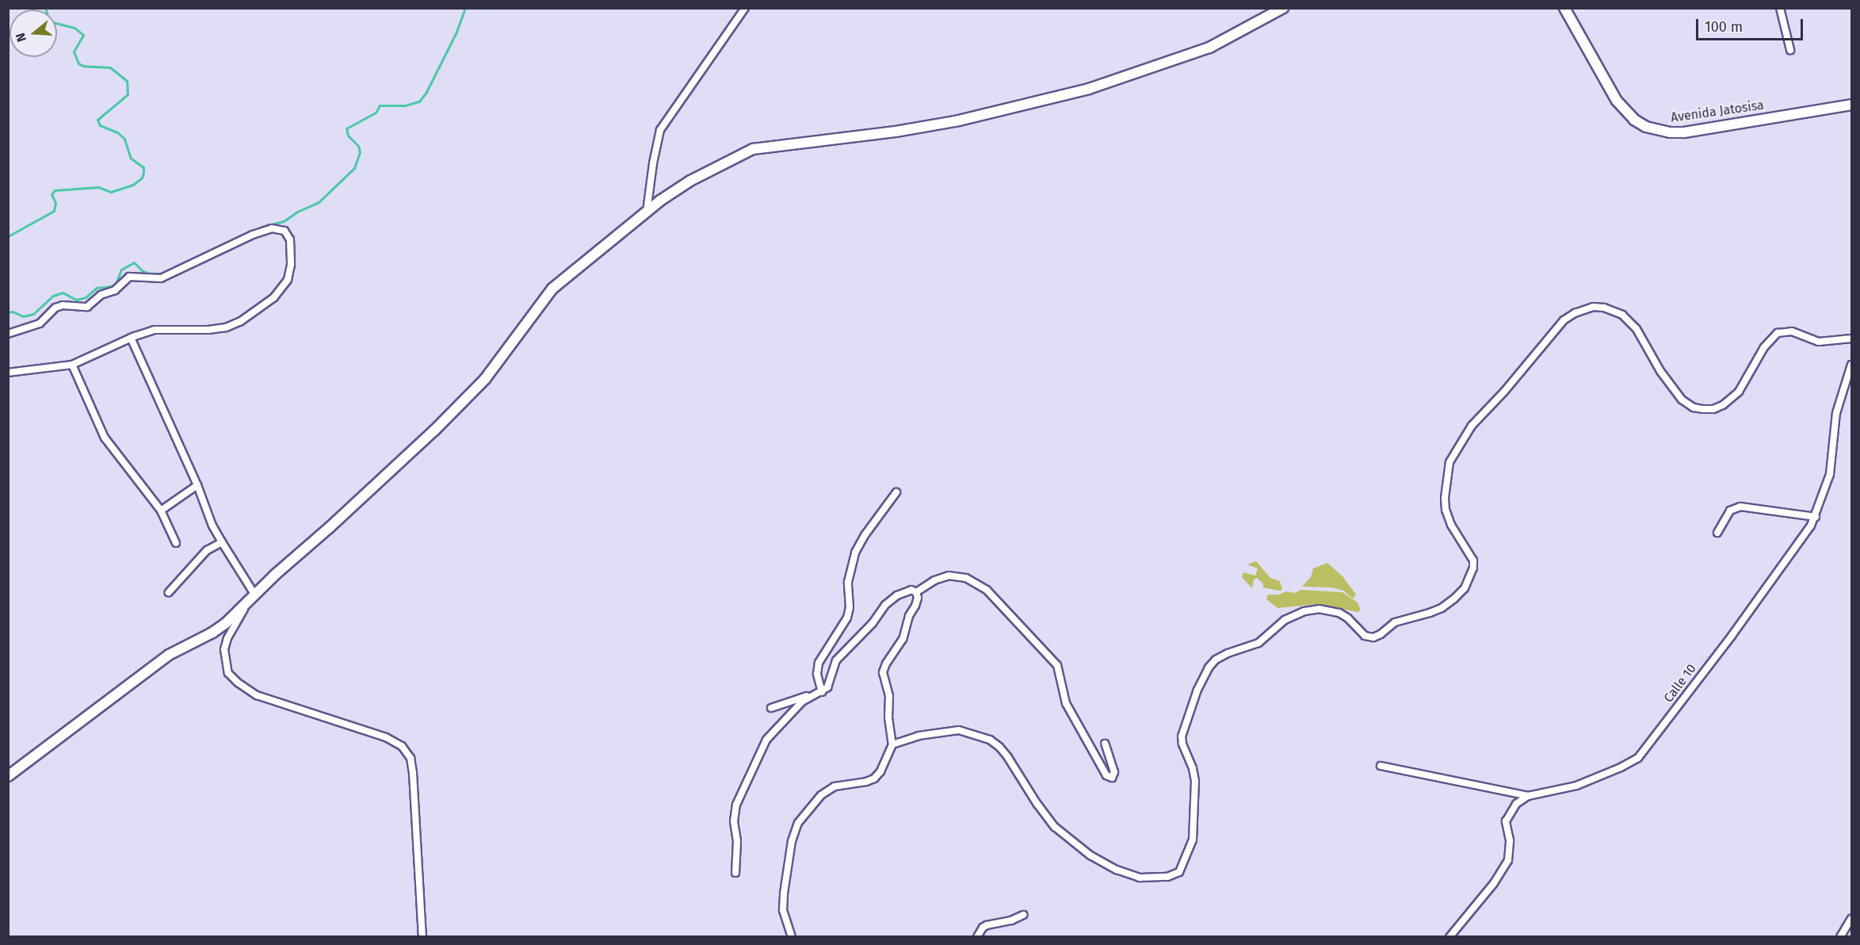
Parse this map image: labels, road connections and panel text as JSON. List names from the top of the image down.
{
  "streets": {
    "street": ["Avenida Jatosisa", "Calle 10"]
  },
  "scale_bar": "100 m",
  "north": "left"
}
